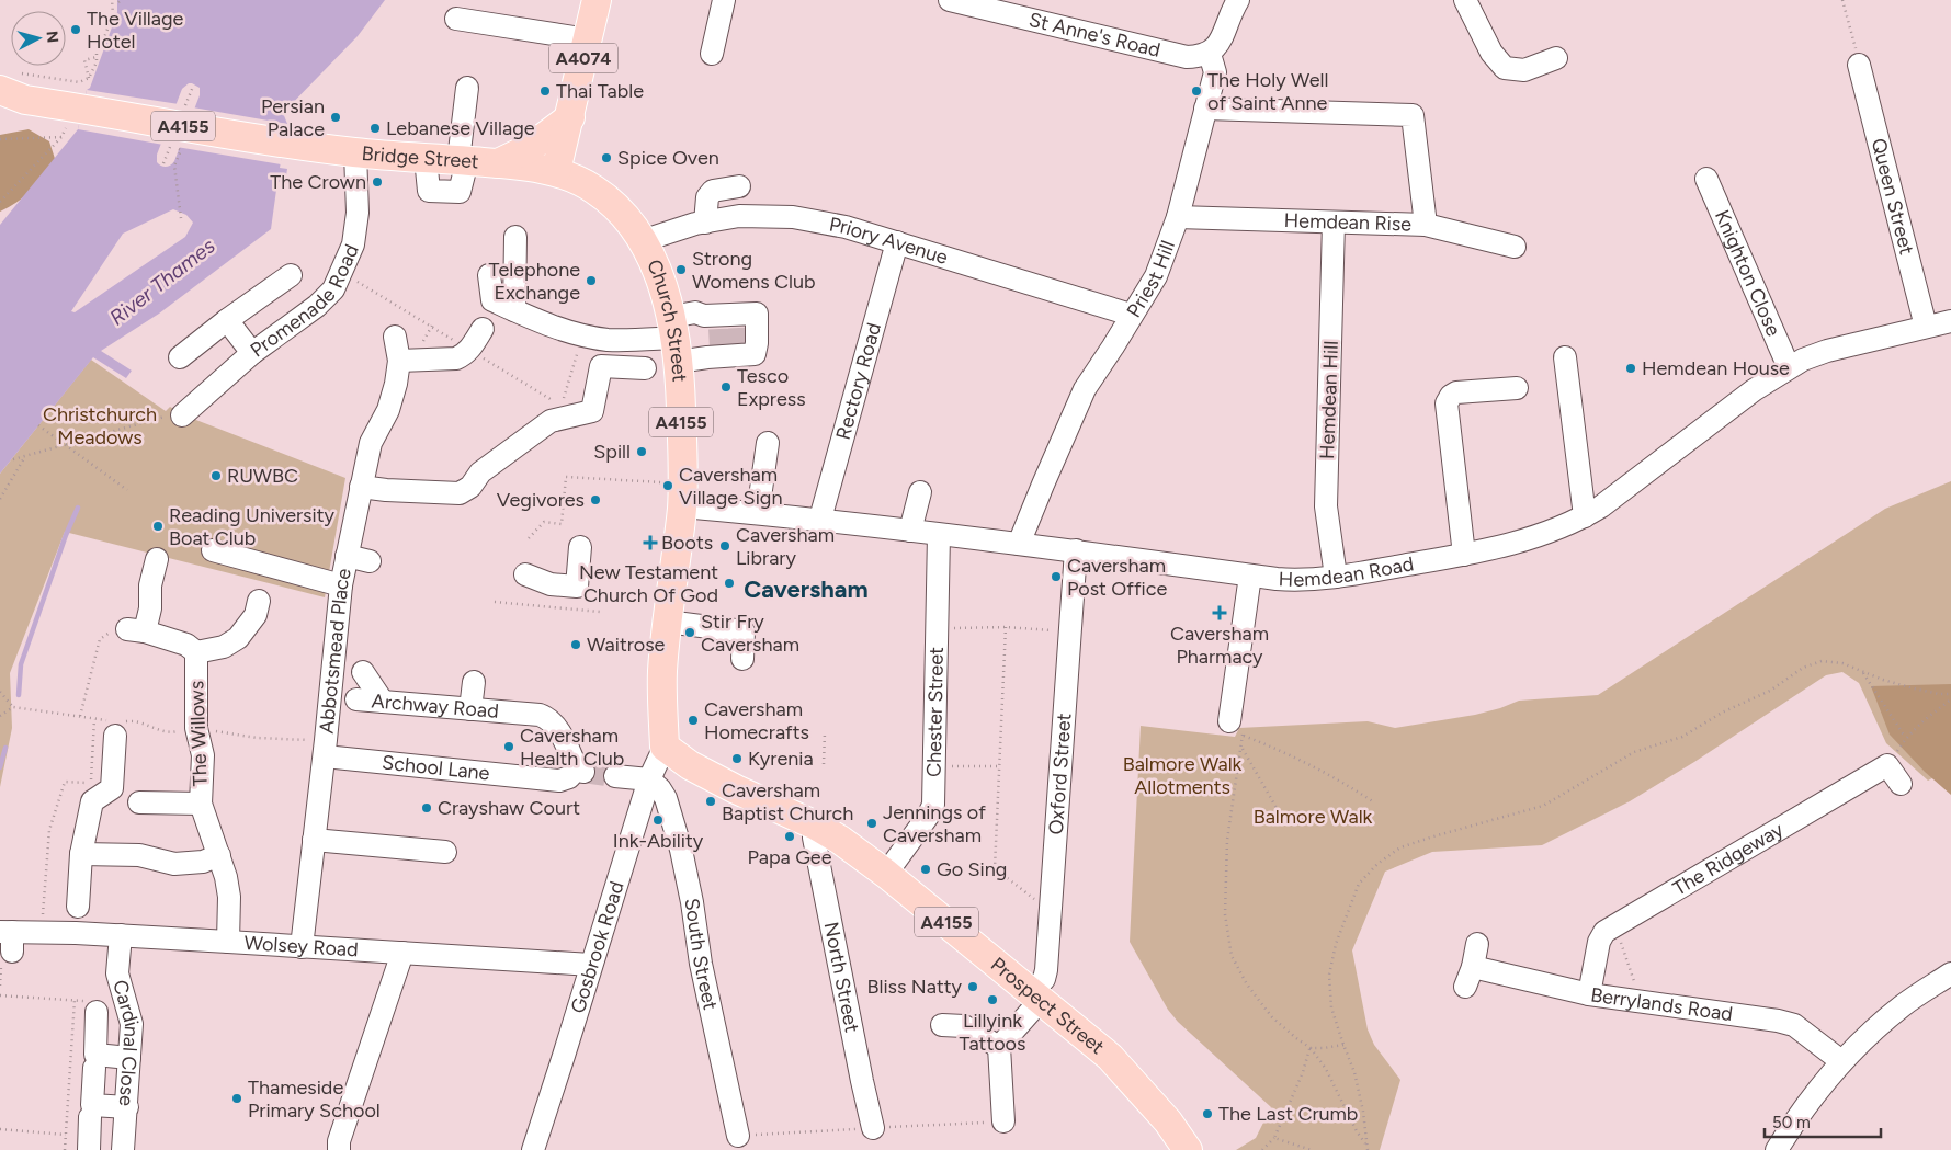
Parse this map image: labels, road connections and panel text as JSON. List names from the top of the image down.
{
  "streets": {
    "main road": [
      "A4074",
      "A4155",
      "Bridge Street",
      "Church Street",
      "Prospect Street"
    ],
    "street": [
      "St Anne's Road",
      "Queen Street",
      "Hemdean Rise",
      "Priory Avenue",
      "Knighton Close",
      "Priest Hill",
      "Promenade Road",
      "Rectory Road",
      "Hemdean Hill",
      "Hemdean Road",
      "Abbotsmead Place",
      "Archway Road",
      "Chester Street",
      "The Willows",
      "School Lane",
      "Oxford Street",
      "The Ridgeway",
      "Wolsey Road",
      "Gosbrook Road",
      "South Street",
      "North Street",
      "Berrylands Road",
      "Cardinal Close"
    ]
  },
  "crossings": [
    ["St Anne's Road", "Priest Hill"],
    ["A4074", "Bridge Street"],
    ["A4074", "Church Street"],
    ["A4155", "Bridge Street"],
    ["Bridge Street", "Promenade Road"],
    ["Bridge Street", "Church Street"],
    ["Queen Street", "Hemdean Road"],
    ["Hemdean Rise", "Priest Hill"],
    ["Hemdean Rise", "Hemdean Hill"],
    ["Priory Avenue", "Priest Hill"],
    ["Priory Avenue", "Church Street"],
    ["Priory Avenue", "Rectory Road"],
    ["Knighton Close", "Hemdean Road"],
    ["Priest Hill", "Hemdean Road"],
    ["Church Street", "Hemdean Road"],
    ["Church Street", "Gosbrook Road"],
    ["Church Street", "Prospect Street"],
    ["Rectory Road", "Hemdean Road"],
    ["Hemdean Hill", "Hemdean Road"],
    ["Hemdean Road", "Chester Street"],
    ["Hemdean Road", "Oxford Street"],
    ["Abbotsmead Place", "School Lane"],
    ["Abbotsmead Place", "Wolsey Road"],
    ["Archway Road", "School Lane"],
    ["Chester Street", "Prospect Street"],
    ["The Willows", "Wolsey Road"],
    ["Oxford Street", "Prospect Street"],
    ["The Ridgeway", "Berrylands Road"],
    ["Wolsey Road", "Gosbrook Road"],
    ["Wolsey Road", "Cardinal Close"],
    ["Gosbrook Road", "South Street"],
    ["Gosbrook Road", "Prospect Street"],
    ["North Street", "Prospect Street"]
  ],
  "districts": ["Caversham"],
  "water": ["River Thames"],
  "parks": ["Christchurch Meadows", "Balmore Walk Allotments", "Balmore Walk"],
  "places": {
    "other": [
      "The Village Hotel",
      "Thai Table",
      "The Holy Well of Saint Anne",
      "Persian Palace",
      "Lebanese Village",
      "Spice Oven",
      "The Crown",
      "Strong Womens Club",
      "Telephone Exchange",
      "Hemdean House",
      "Tesco Express",
      "Spill",
      "RUWBC",
      "Caversham Village Sign",
      "Vegivores",
      "Reading University Boat Club",
      "Caversham Library",
      "Caversham Post Office",
      "New Testament Church Of God",
      "Stir Fry Caversham",
      "Waitrose",
      "Caversham Homecrafts",
      "Caversham Health Club",
      "Kyrenia",
      "Caversham Baptist Church",
      "Crayshaw Court",
      "Ink-Ability",
      "Jennings of Caversham",
      "Papa Gee",
      "Go Sing",
      "Bliss Natty",
      "Lillyink Tattoos",
      "Thameside Primary School",
      "The Last Crumb"
    ],
    "health": ["Boots", "Caversham Pharmacy"]
  },
  "scale_bar": "50 m",
  "north": "right"
}
